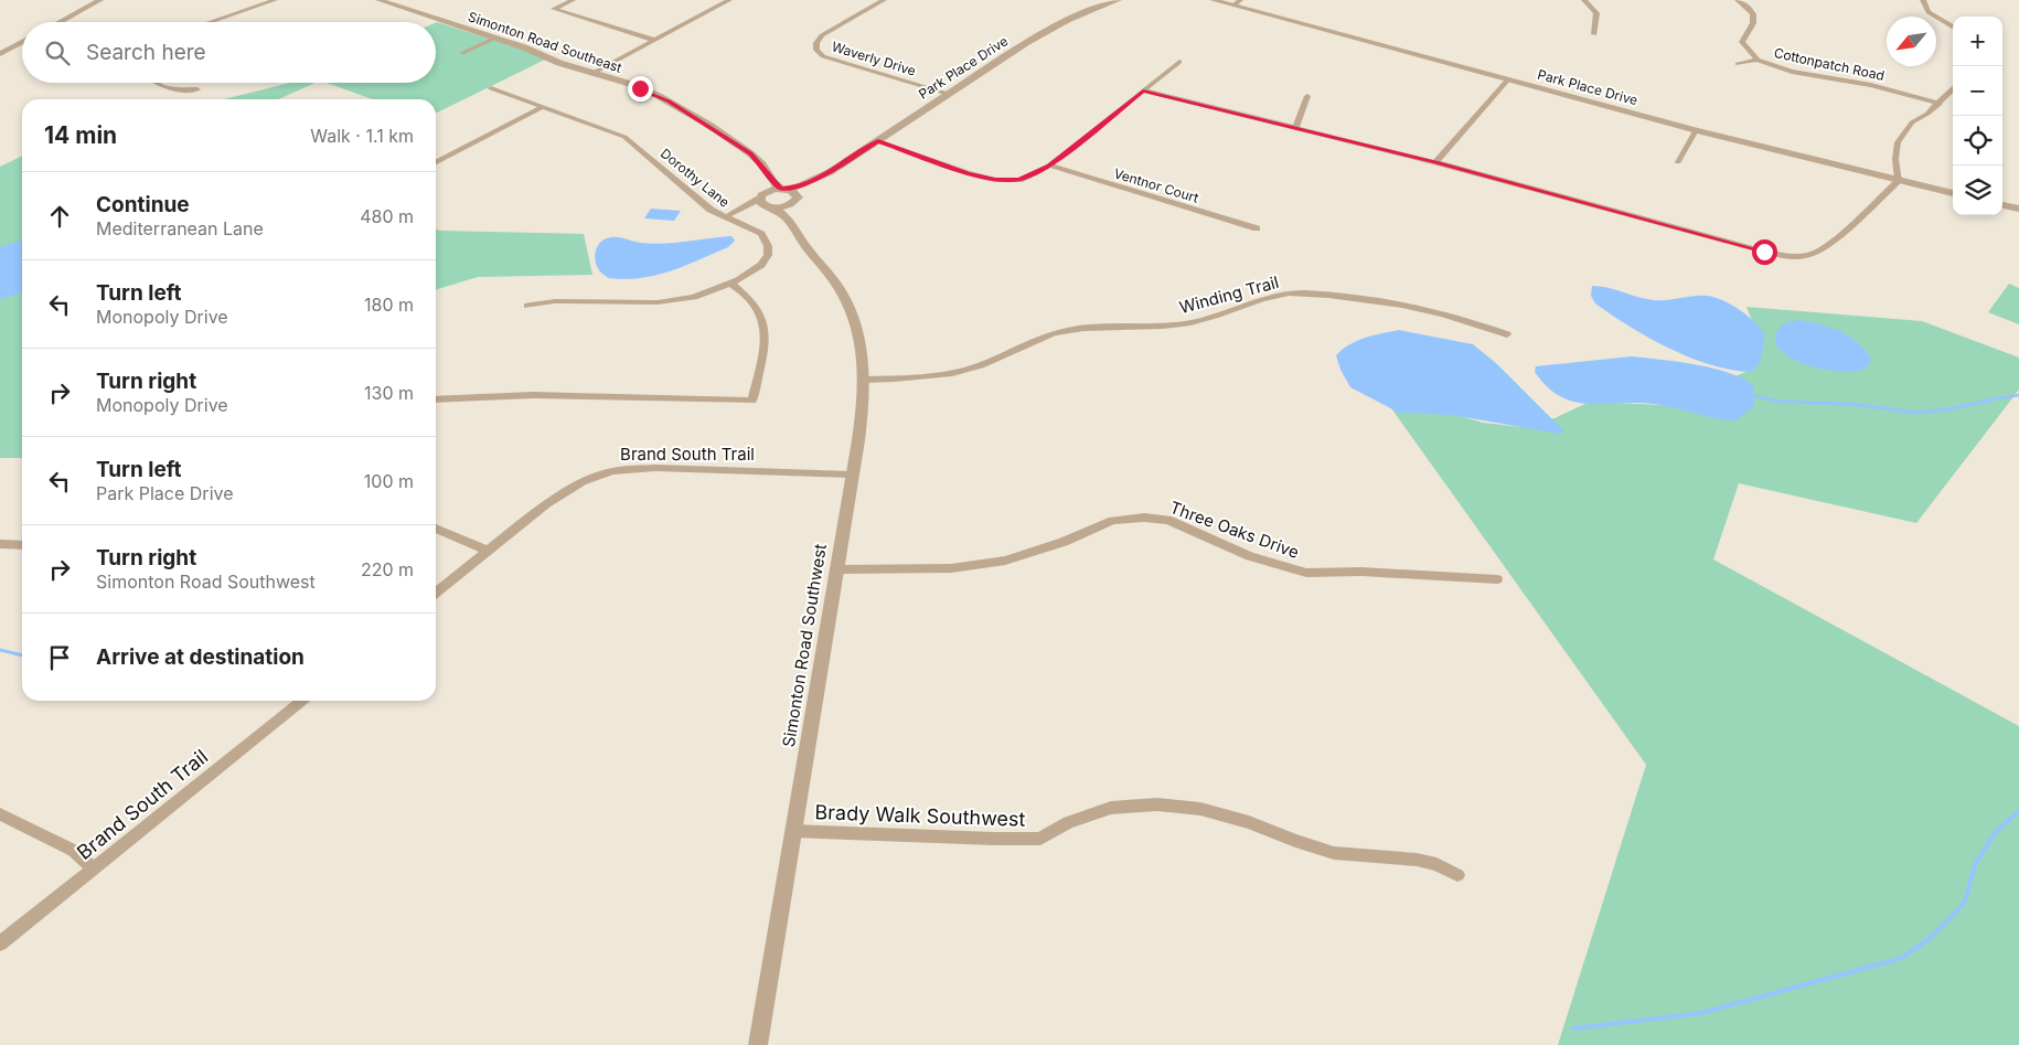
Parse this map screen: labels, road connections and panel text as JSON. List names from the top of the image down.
{
  "streets": {
    "street": [
      "Simonton Road Southeast",
      "Waverly Drive",
      "Cottonpatch Road",
      "Park Place Drive",
      "Dorothy Lane",
      "Ventnor Court",
      "Winding Trail",
      "Brand South Trail",
      "Three Oaks Drive",
      "Simonton Road Southwest",
      "Brady Walk Southwest"
    ]
  },
  "crossings": [
    ["Waverly Drive", "Park Place Drive"],
    ["Park Place Drive", "Simonton Road Southwest"],
    ["Winding Trail", "Simonton Road Southwest"],
    ["Brand South Trail", "Simonton Road Southwest"],
    ["Three Oaks Drive", "Simonton Road Southwest"],
    ["Simonton Road Southwest", "Brady Walk Southwest"]
  ],
  "north": "bottom left",
  "page": {
    "map_buttons": ["+", "−"],
    "search": "Search here",
    "heading": ["14 min", "Walk · 1.1 km"],
    "list": [
      ["Continue", "Mediterranean Lane", "480 m"],
      ["Turn left", "Monopoly Drive", "180 m"],
      ["Turn right", "Monopoly Drive", "130 m"],
      ["Turn left", "Park Place Drive", "100 m"],
      ["Turn right", "Simonton Road Southwest", "220 m"],
      "Arrive at destination"
    ]
  }
}
